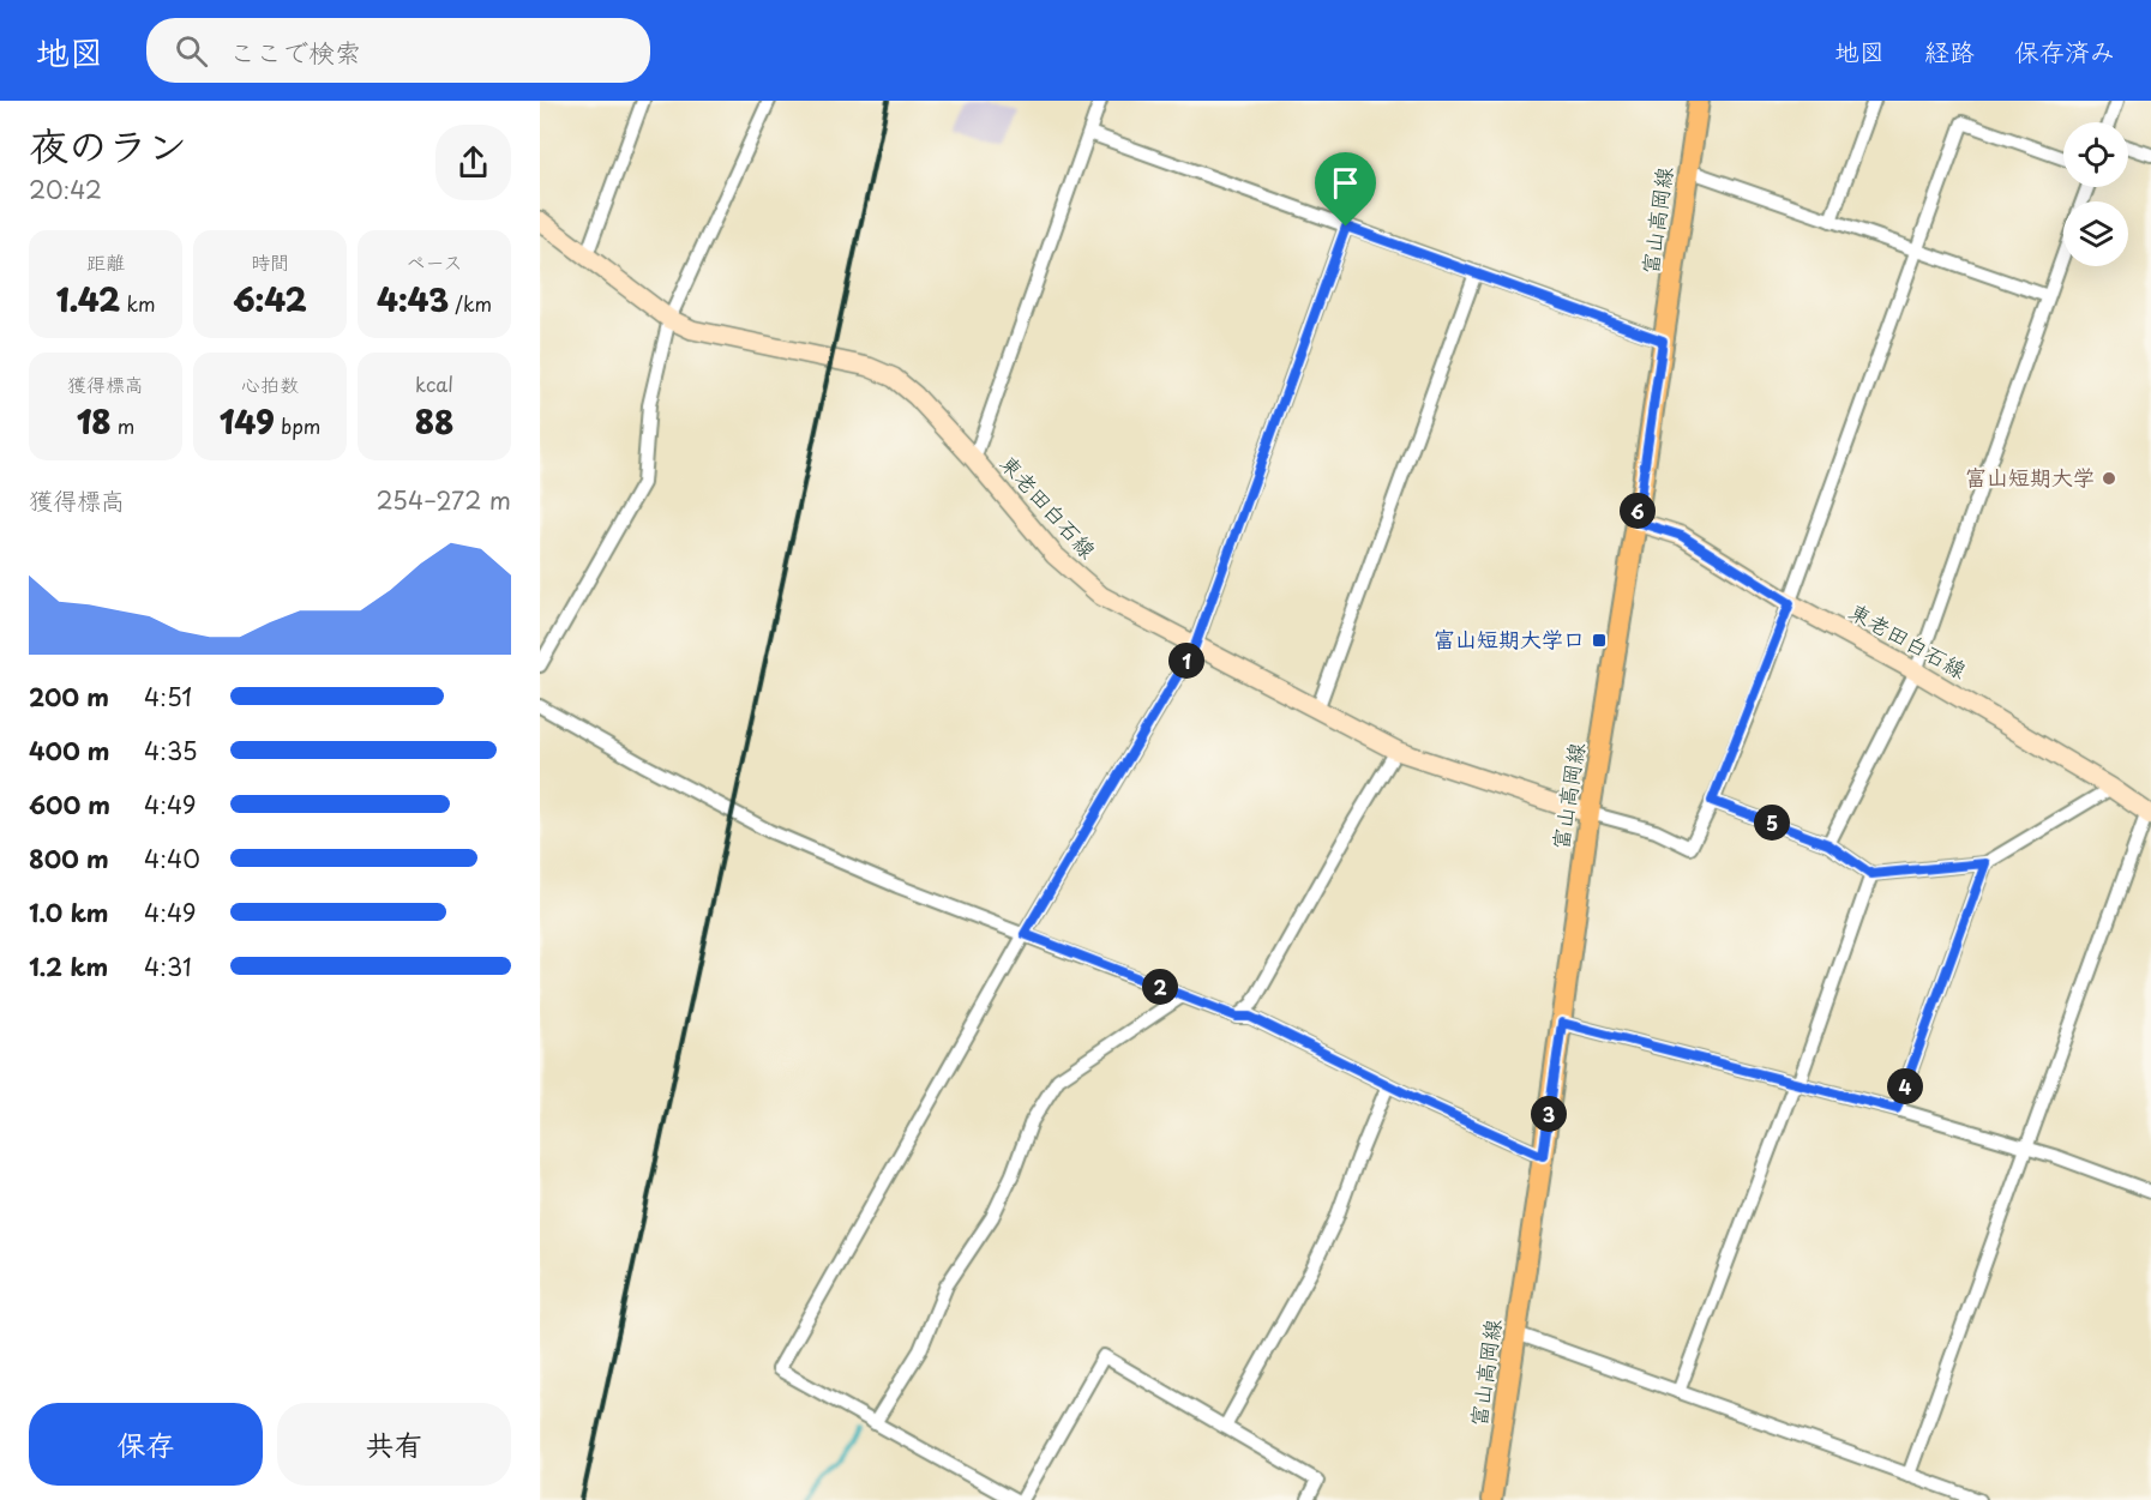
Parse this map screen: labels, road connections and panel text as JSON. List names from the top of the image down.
{
  "streets": {
    "main road": ["富山高岡線", "東老田白石線"]
  },
  "crossings": [
    ["富山高岡線", "東老田白石線"]
  ],
  "places": {
    "other": ["富山短期大学"],
    "transit": ["富山短期大学口"]
  },
  "page": {
    "header": "地図",
    "search": "ここで検索",
    "nav": ["地図", "経路", "保存済み"],
    "heading": ["夜のラン", "20:42"],
    "stats": [
      ["距離", "1.42 km"],
      ["時間", "6:42"],
      ["ペース", "4:43 /km"],
      ["獲得標高", "18 m"],
      ["心拍数", "149 bpm"],
      ["kcal", "88"]
    ],
    "chart": ["獲得標高", "254–272 m"],
    "pins": [
      "6",
      "1",
      "5",
      "2",
      "4",
      "3"
    ],
    "list": [
      {
        "name": "200 m",
        "note": "4:51"
      },
      {
        "name": "400 m",
        "note": "4:35"
      },
      {
        "name": "600 m",
        "note": "4:49"
      },
      {
        "name": "800 m",
        "note": "4:40"
      },
      {
        "name": "1.0 km",
        "note": "4:49"
      },
      {
        "name": "1.2 km",
        "note": "4:31"
      }
    ],
    "buttons": ["保存", "共有"]
  }
}
